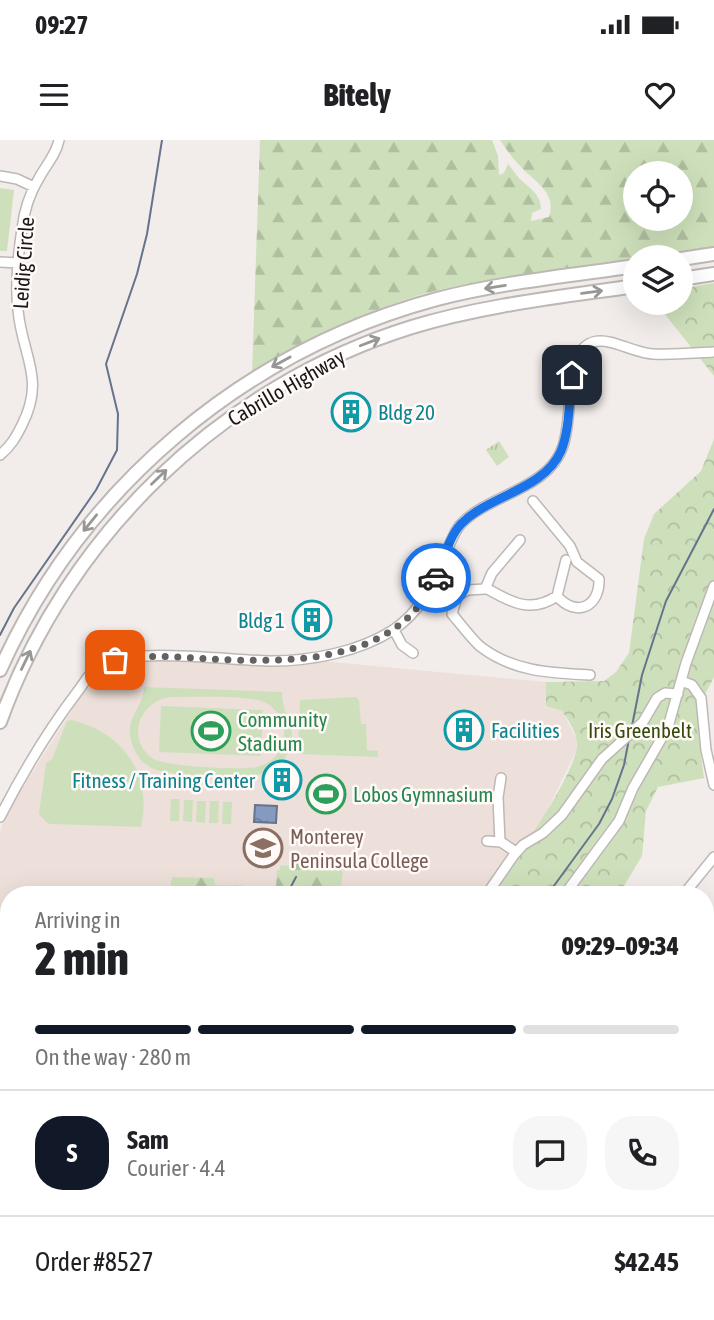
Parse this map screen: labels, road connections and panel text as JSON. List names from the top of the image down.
{
  "streets": {
    "highway": ["Cabrillo Highway"],
    "street": ["Leidig Circle"]
  },
  "parks": ["Iris Greenbelt"],
  "places": {
    "building": [
      "Bldg 20",
      "Bldg 1",
      "Facilities",
      "Fitness / Training Center"
    ],
    "sports": ["Community Stadium", "Lobos Gymnasium"],
    "school or university": ["Monterey Peninsula College"]
  },
  "page": {
    "status": "09:27",
    "header": "Bitely",
    "heading": ["2 min", "Arriving in", "09:29–09:34"],
    "panel": [
      "Sam",
      "Courier · 4.4",
      "Order #8527",
      "$42.45"
    ],
    "bar": "On the way · 280 m",
    "round": "S"
  }
}
